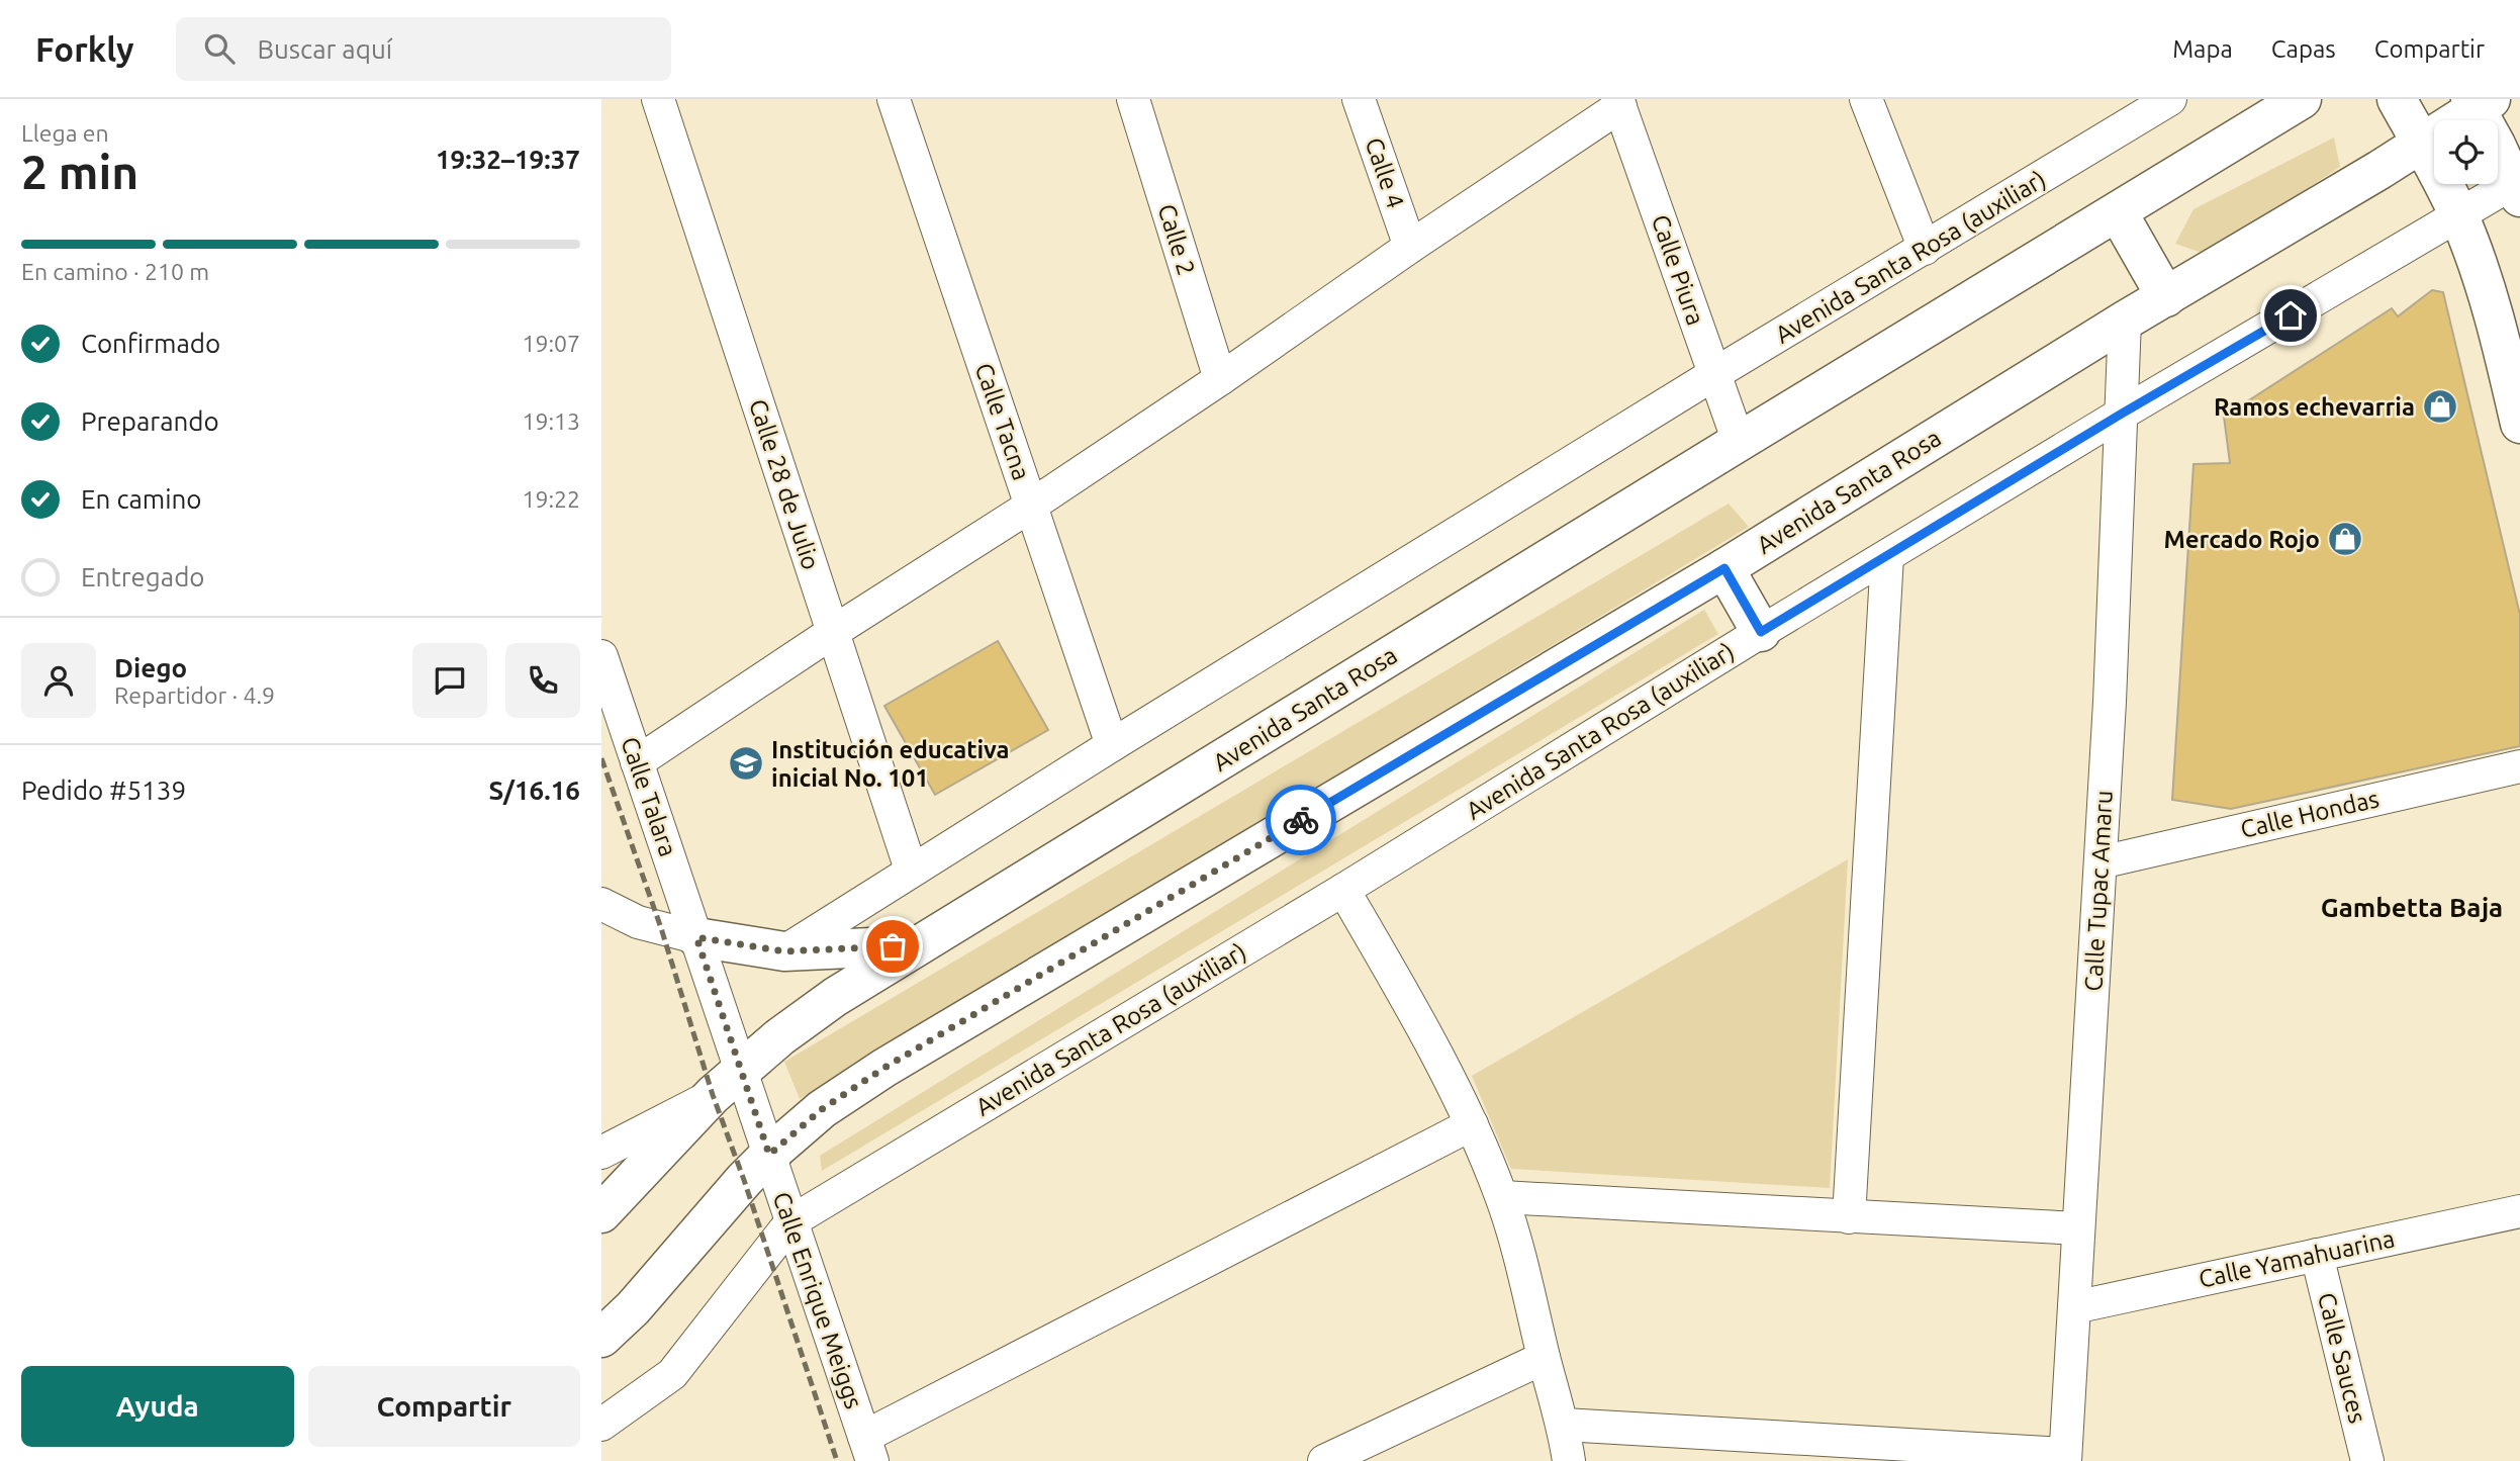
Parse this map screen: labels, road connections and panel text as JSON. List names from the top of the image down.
{
  "streets": {
    "main road": ["Avenida Santa Rosa"],
    "street": [
      "Calle 4",
      "Calle 2",
      "Avenida Santa Rosa (auxiliar)",
      "Calle Piura",
      "Calle Tacna",
      "Calle 28 de Julio",
      "Calle Talara",
      "Calle Hondas",
      "Calle Tupac Amaru",
      "Calle Yamahuarina",
      "Calle Enrique Meiggs",
      "Calle Sauces"
    ]
  },
  "crossings": [
    ["Avenida Santa Rosa (auxiliar)", "Calle Piura"],
    ["Avenida Santa Rosa (auxiliar)", "Calle Tacna"],
    ["Avenida Santa Rosa (auxiliar)", "Calle 28 de Julio"],
    ["Avenida Santa Rosa (auxiliar)", "Calle Tupac Amaru"],
    ["Avenida Santa Rosa (auxiliar)", "Calle Enrique Meiggs"],
    ["Calle Piura", "Avenida Santa Rosa"],
    ["Avenida Santa Rosa", "Calle Tupac Amaru"],
    ["Avenida Santa Rosa", "Calle Enrique Meiggs"],
    ["Calle Talara", "Calle Enrique Meiggs"],
    ["Calle Hondas", "Calle Tupac Amaru"],
    ["Calle Tupac Amaru", "Calle Yamahuarina"],
    ["Calle Yamahuarina", "Calle Sauces"]
  ],
  "districts": ["Gambetta Baja"],
  "places": {
    "shop": ["Ramos echevarria", "Mercado Rojo"],
    "school or university": ["Institución educativa inicial No. 101"]
  },
  "page": {
    "header": "Forkly",
    "search": "Buscar aquí",
    "nav": ["Mapa", "Capas", "Compartir"],
    "heading": ["2 min", "Llega en", "19:32–19:37"],
    "panel": [
      "Diego",
      "Repartidor · 4.9",
      "Pedido #5139",
      "S/16.16"
    ],
    "bar": "En camino · 210 m",
    "list": [
      ["Confirmado", "19:07"],
      ["Preparando", "19:13"],
      ["En camino", "19:22"],
      "Entregado"
    ],
    "buttons": ["Ayuda", "Compartir"]
  }
}
